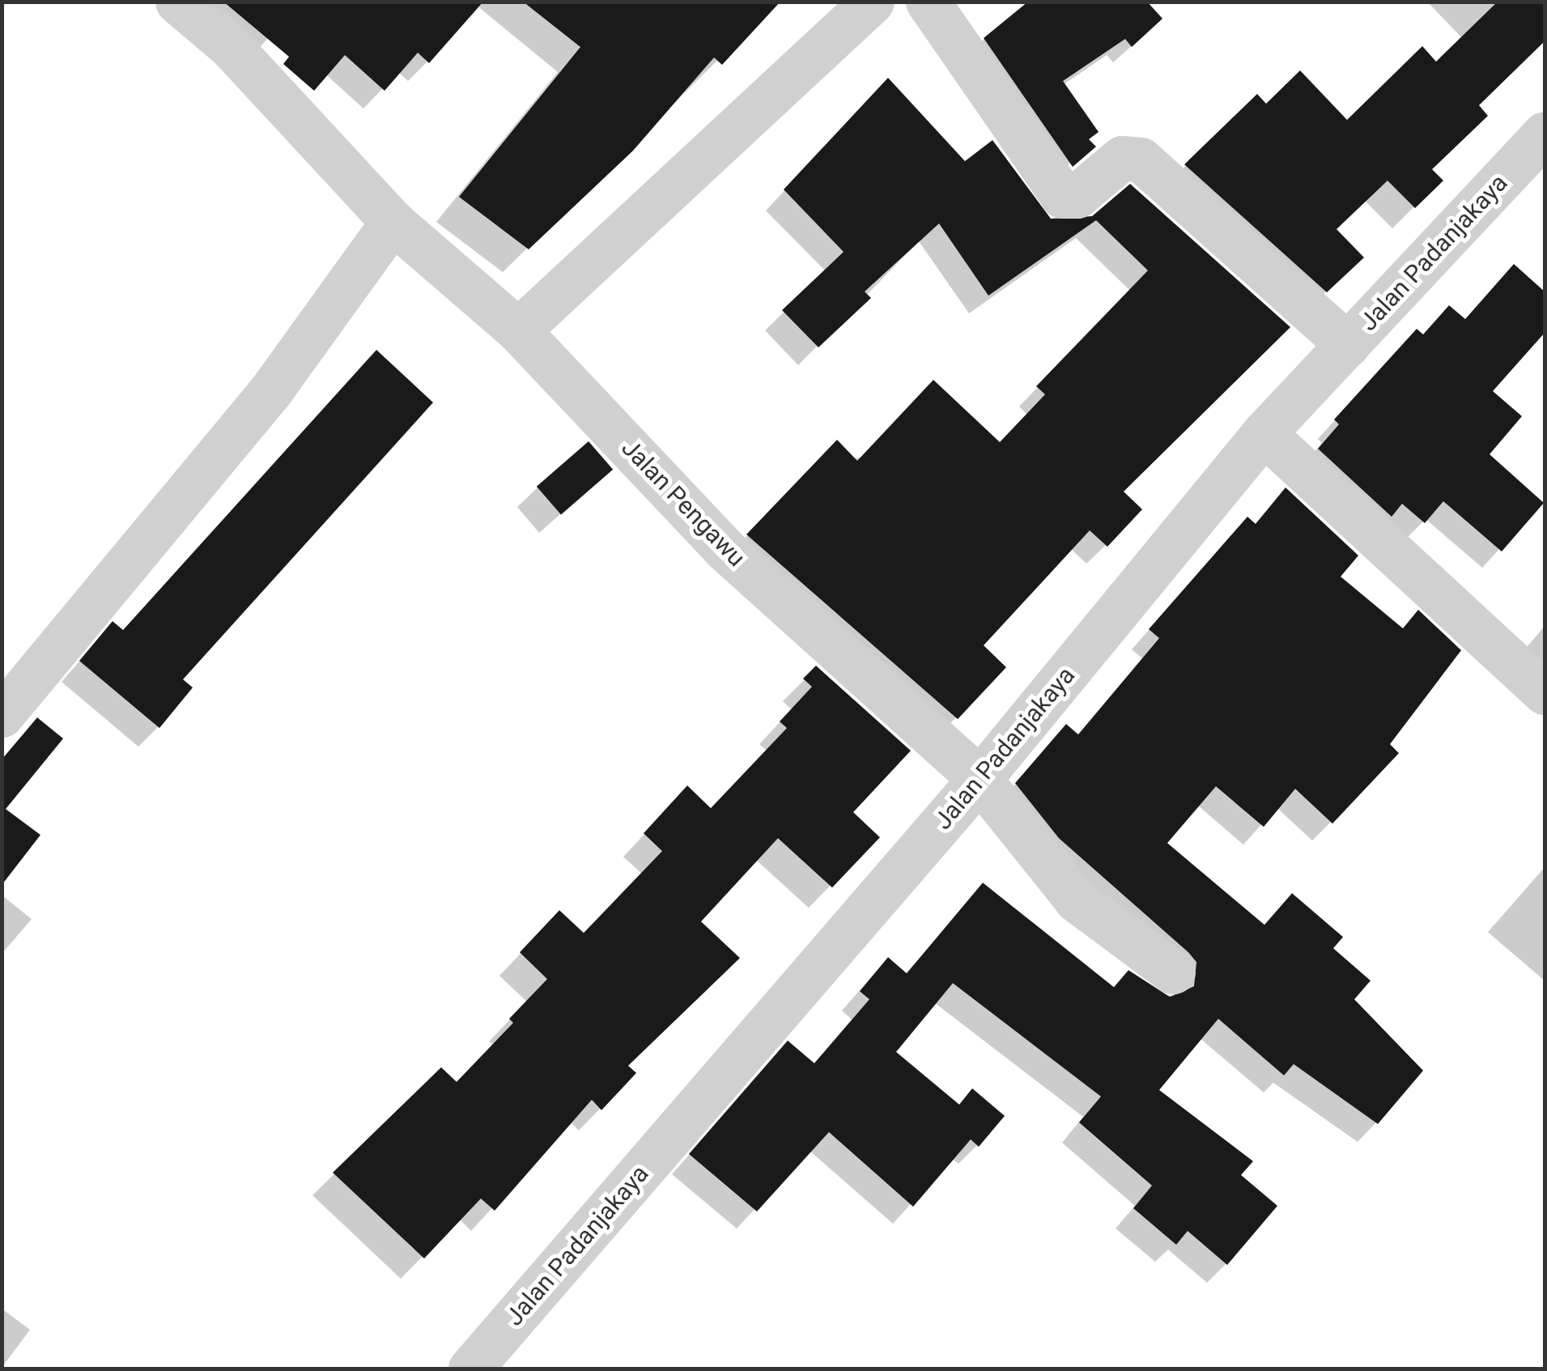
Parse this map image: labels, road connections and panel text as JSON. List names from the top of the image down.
{
  "streets": {
    "street": ["Jalan Padanjakaya", "Jalan Pengawu"]
  },
  "crossings": [
    ["Jalan Padanjakaya", "Jalan Pengawu"]
  ]
}
